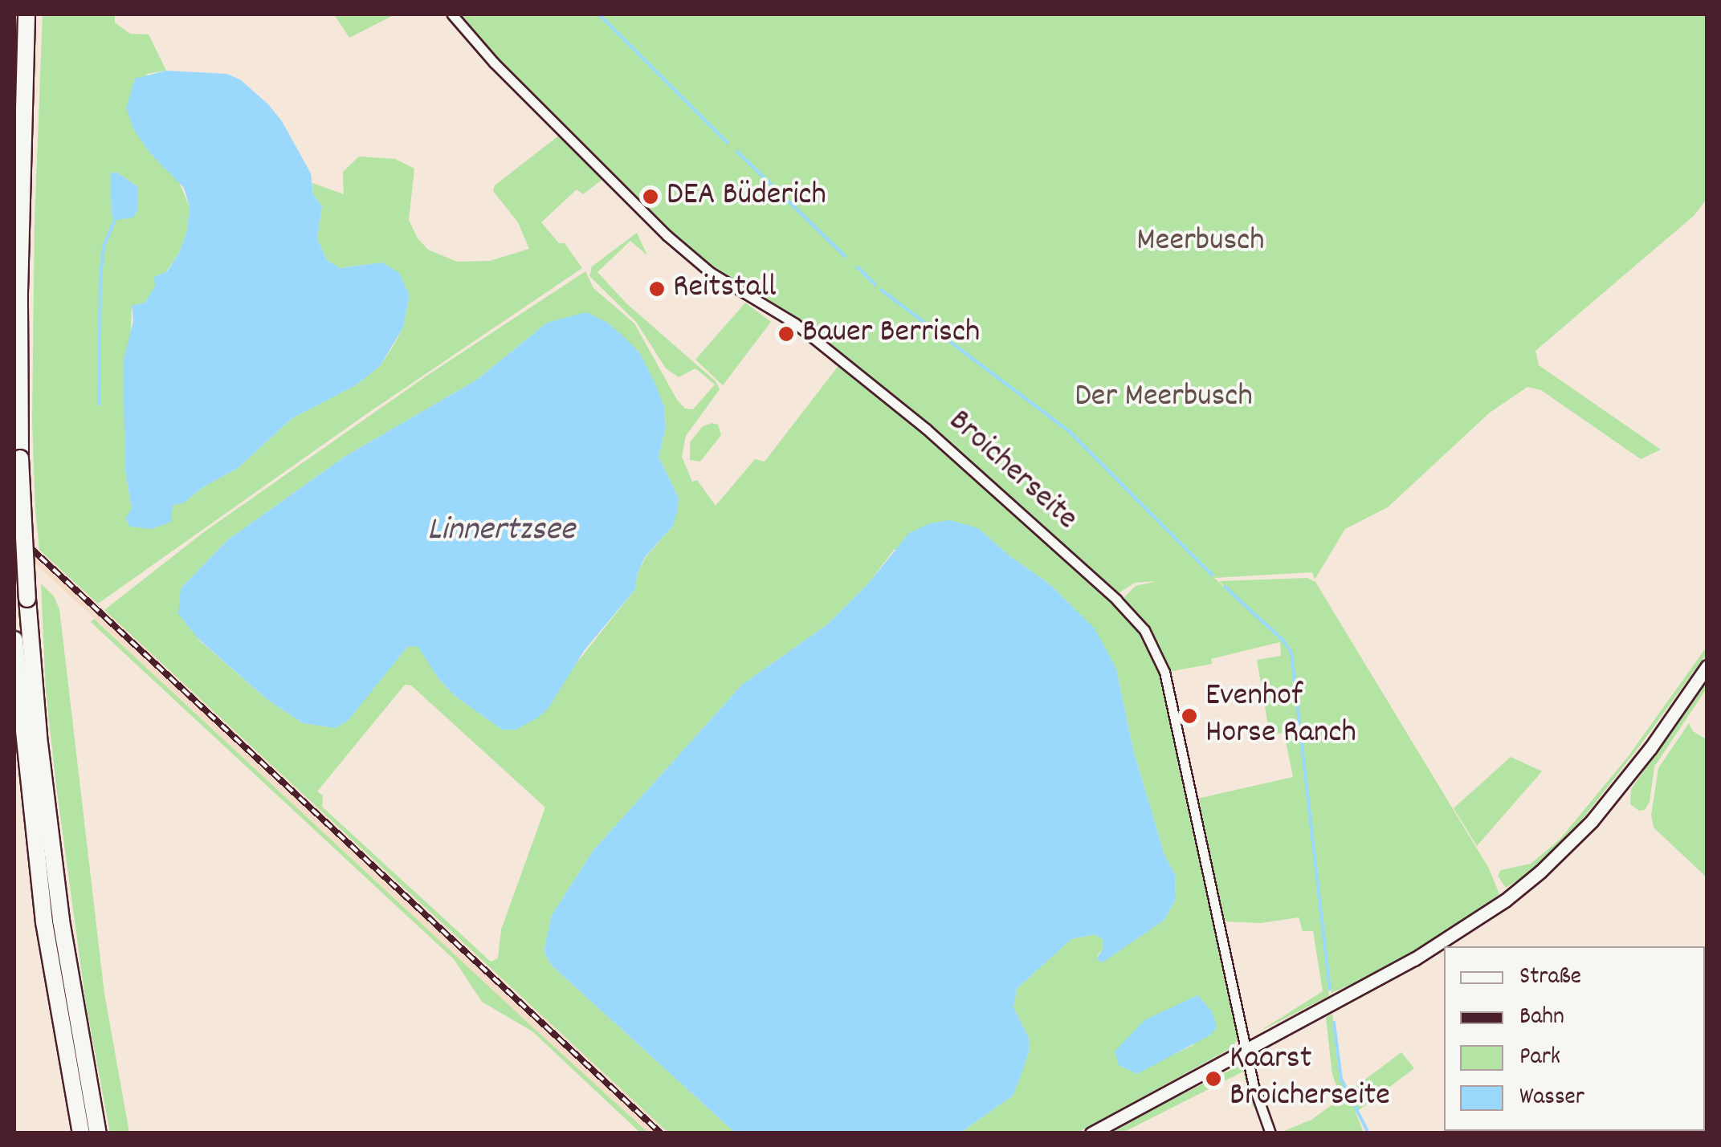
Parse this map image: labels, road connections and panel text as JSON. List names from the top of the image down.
{
  "streets": {
    "street": ["Broicherseite"]
  },
  "water": ["Linnertzsee"],
  "parks": ["Meerbusch", "Der Meerbusch"],
  "places": [
    "DEA Büderich",
    "Reitstall",
    "Bauer Berrisch",
    "Evenhof Horse Ranch",
    "Kaarst Broicherseite"
  ],
  "legend": [
    "Straße",
    "Bahn",
    "Park",
    "Wasser"
  ]
}
